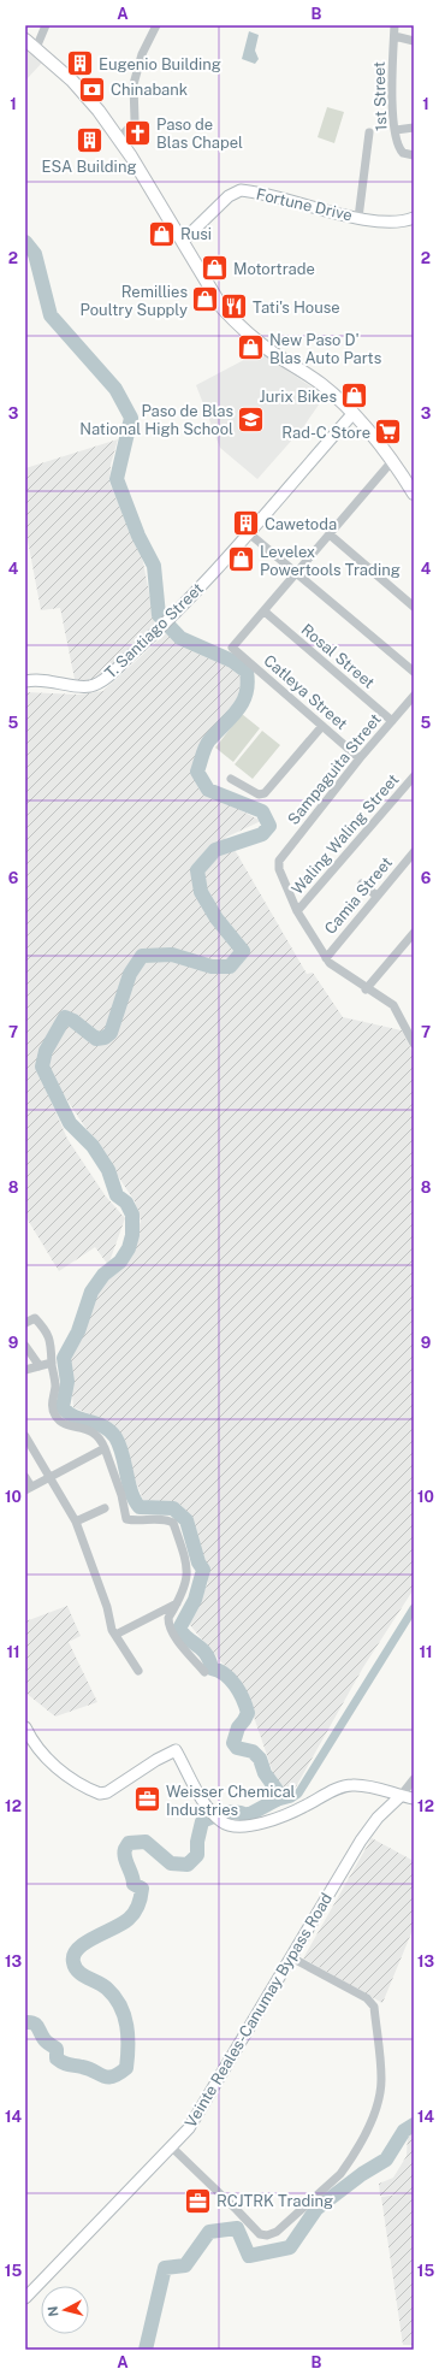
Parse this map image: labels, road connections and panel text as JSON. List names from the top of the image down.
{
  "streets": {
    "street": [
      "1st Street",
      "Fortune Drive",
      "T. Santiago Street",
      "Rosal Street",
      "Catleya Street",
      "Sampaguita Street",
      "Waling Waling Street",
      "Camia Street",
      "Veinte Reales-Canumay Bypass Road"
    ]
  },
  "crossings": [
    ["Rosal Street", "Catleya Street"],
    ["Rosal Street", "Sampaguita Street"],
    ["Catleya Street", "Sampaguita Street"],
    ["Sampaguita Street", "Waling Waling Street"]
  ],
  "places": {
    "building": ["Eugenio Building", "ESA Building", "Cawetoda"],
    "bank": ["Chinabank"],
    "church": ["Paso de Blas Chapel"],
    "shop": [
      "Rusi",
      "Motortrade",
      "Remillies Poultry Supply",
      "New Paso D' Blas Auto Parts",
      "Jurix Bikes",
      "Levelex Powertools Trading"
    ],
    "restaurant": ["Tati's House"],
    "school or university": ["Paso de Blas National High School"],
    "supermarket": ["Rad-C Store"],
    "office": ["Weisser Chemical Industries", "RCJTRK Trading"]
  },
  "north": "left",
  "grid": {
    "columns": ["A", "B"],
    "rows": [
      "1",
      "2",
      "3",
      "4",
      "5",
      "6",
      "7",
      "8",
      "9",
      "10",
      "11",
      "12",
      "13",
      "14",
      "15"
    ]
  }
}
